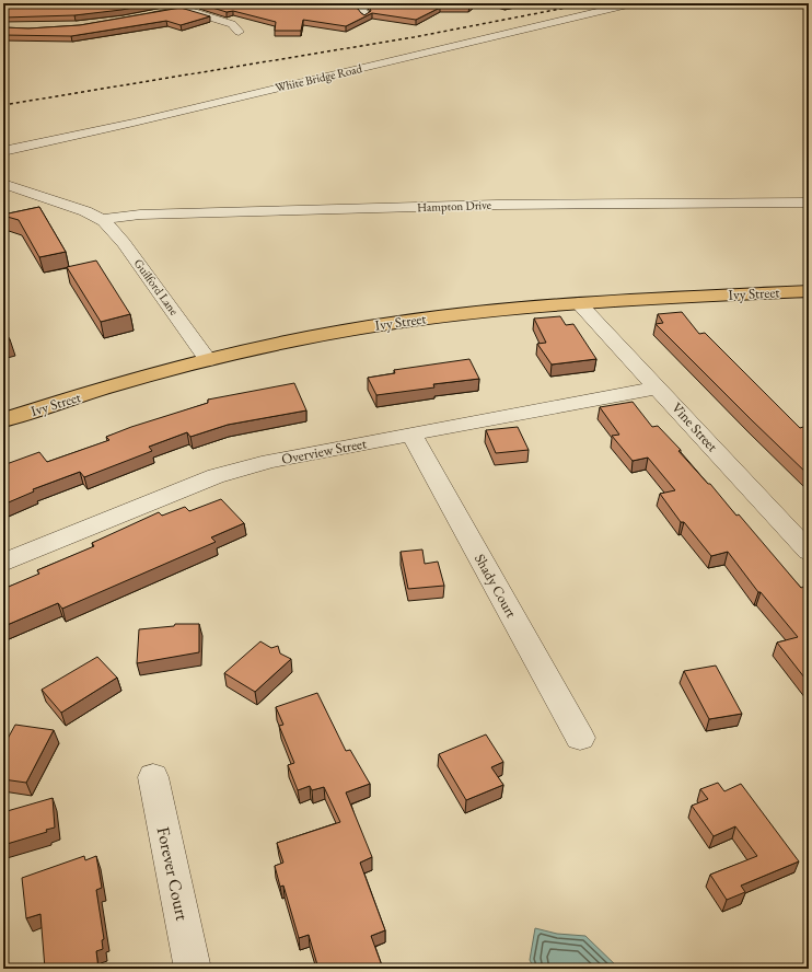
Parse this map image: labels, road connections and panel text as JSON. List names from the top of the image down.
{
  "streets": {
    "main road": ["Ivy Street"],
    "street": [
      "White Bridge Road",
      "Hampton Drive",
      "Guilford Lane",
      "Vine Street",
      "Overview Street",
      "Shady Court",
      "Forever Court"
    ]
  },
  "crossings": [
    ["Hampton Drive", "Guilford Lane"],
    ["Guilford Lane", "Ivy Street"],
    ["Ivy Street", "Vine Street"],
    ["Vine Street", "Overview Street"],
    ["Overview Street", "Shady Court"]
  ]
}
